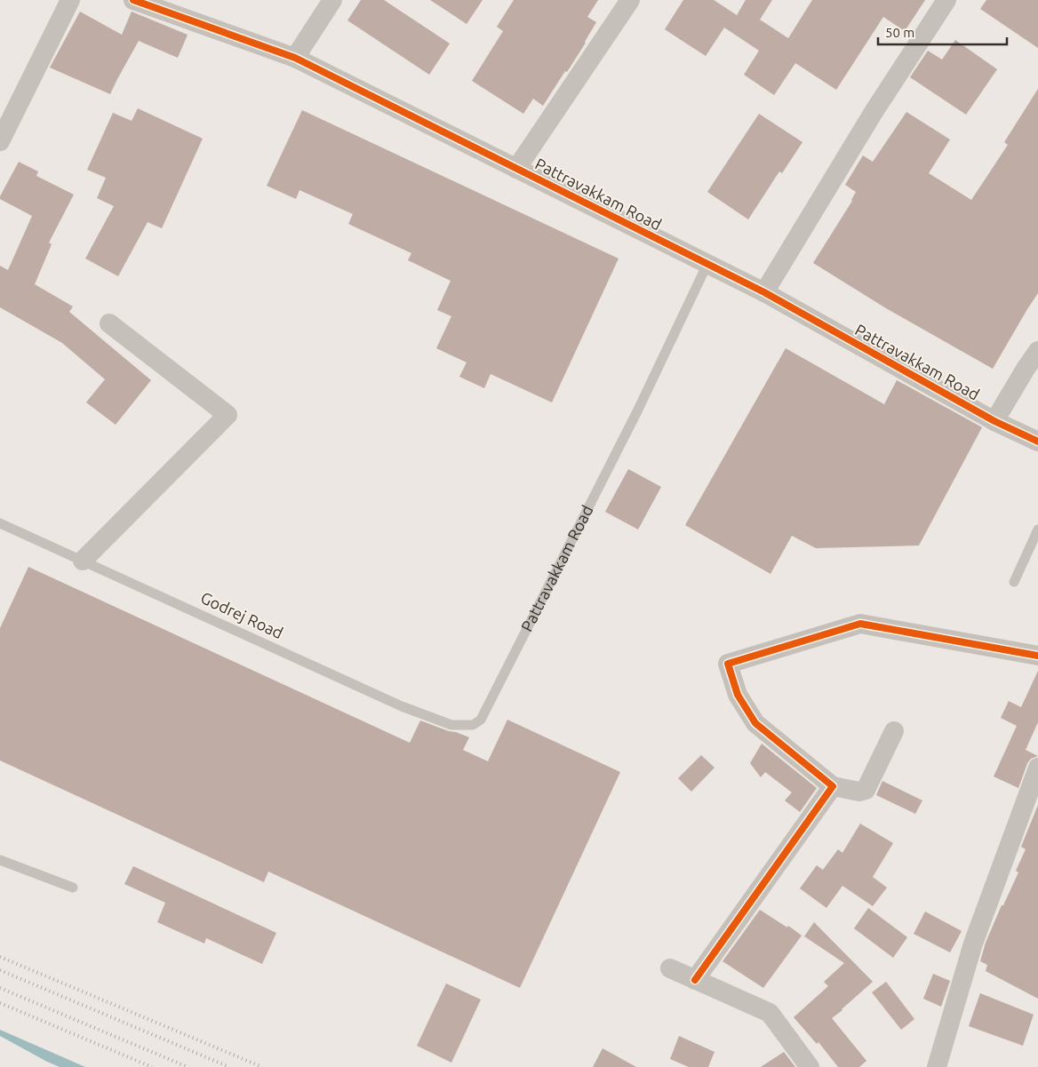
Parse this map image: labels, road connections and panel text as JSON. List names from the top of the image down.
{
  "streets": {
    "street": ["Pattravakkam Road"],
    "lane": ["Godrej Road"]
  },
  "crossings": [
    ["Pattravakkam Road", "Godrej Road"]
  ],
  "scale_bar": "50 m"
}
